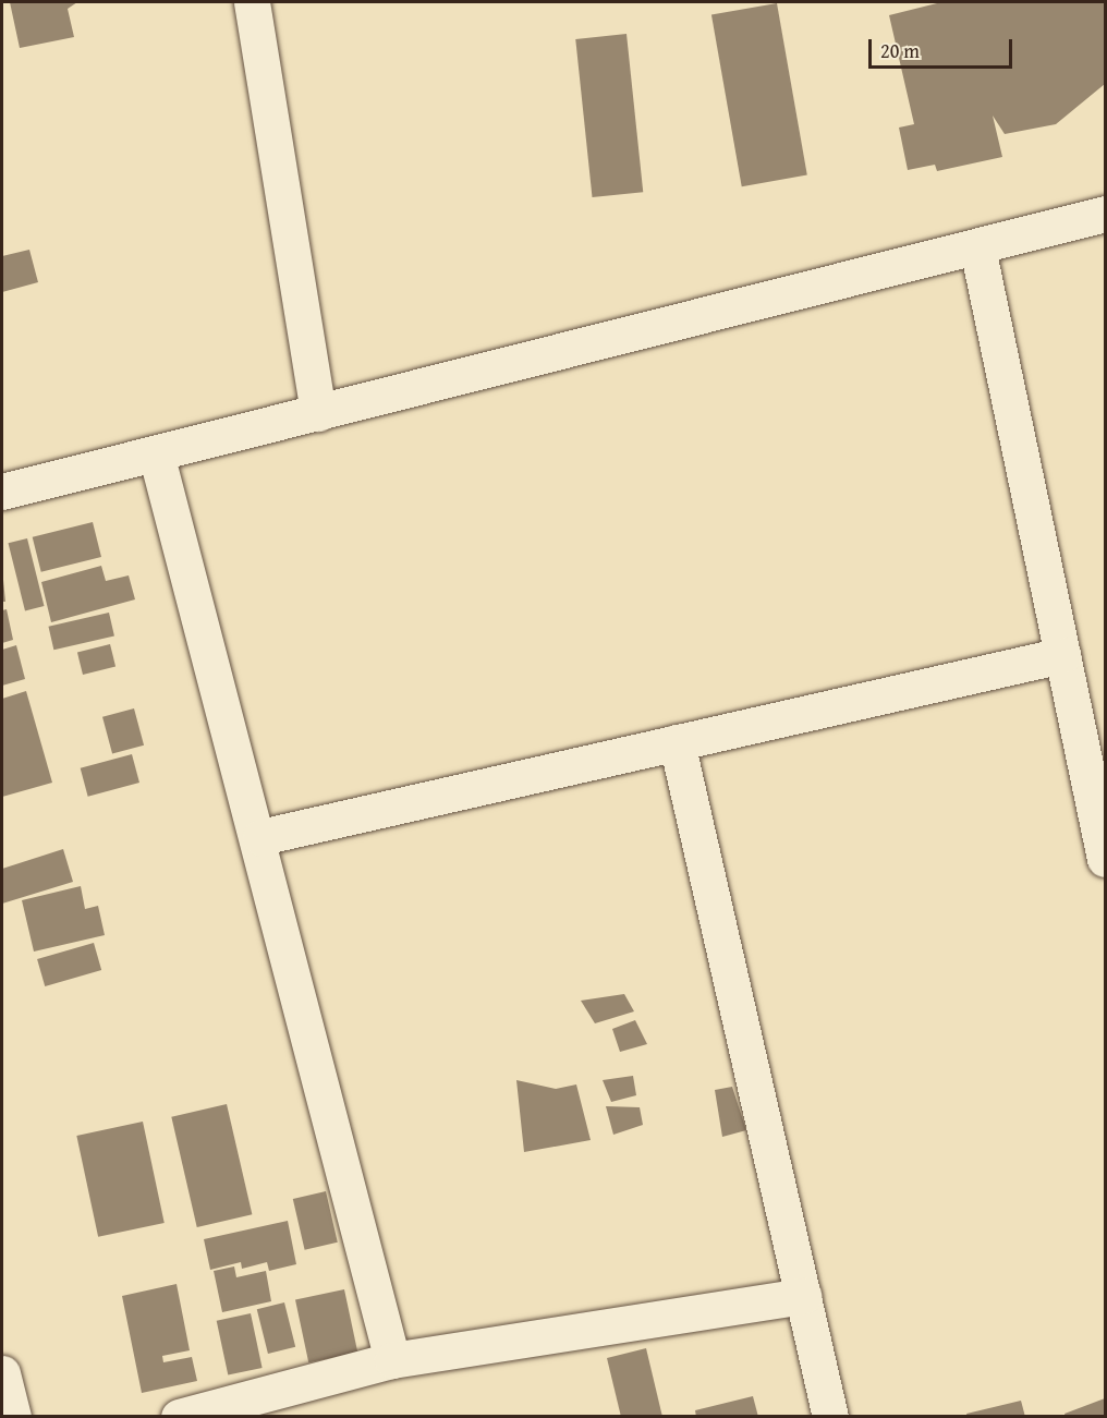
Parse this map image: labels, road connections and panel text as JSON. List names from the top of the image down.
{
  "scale_bar": "20 m"
}
